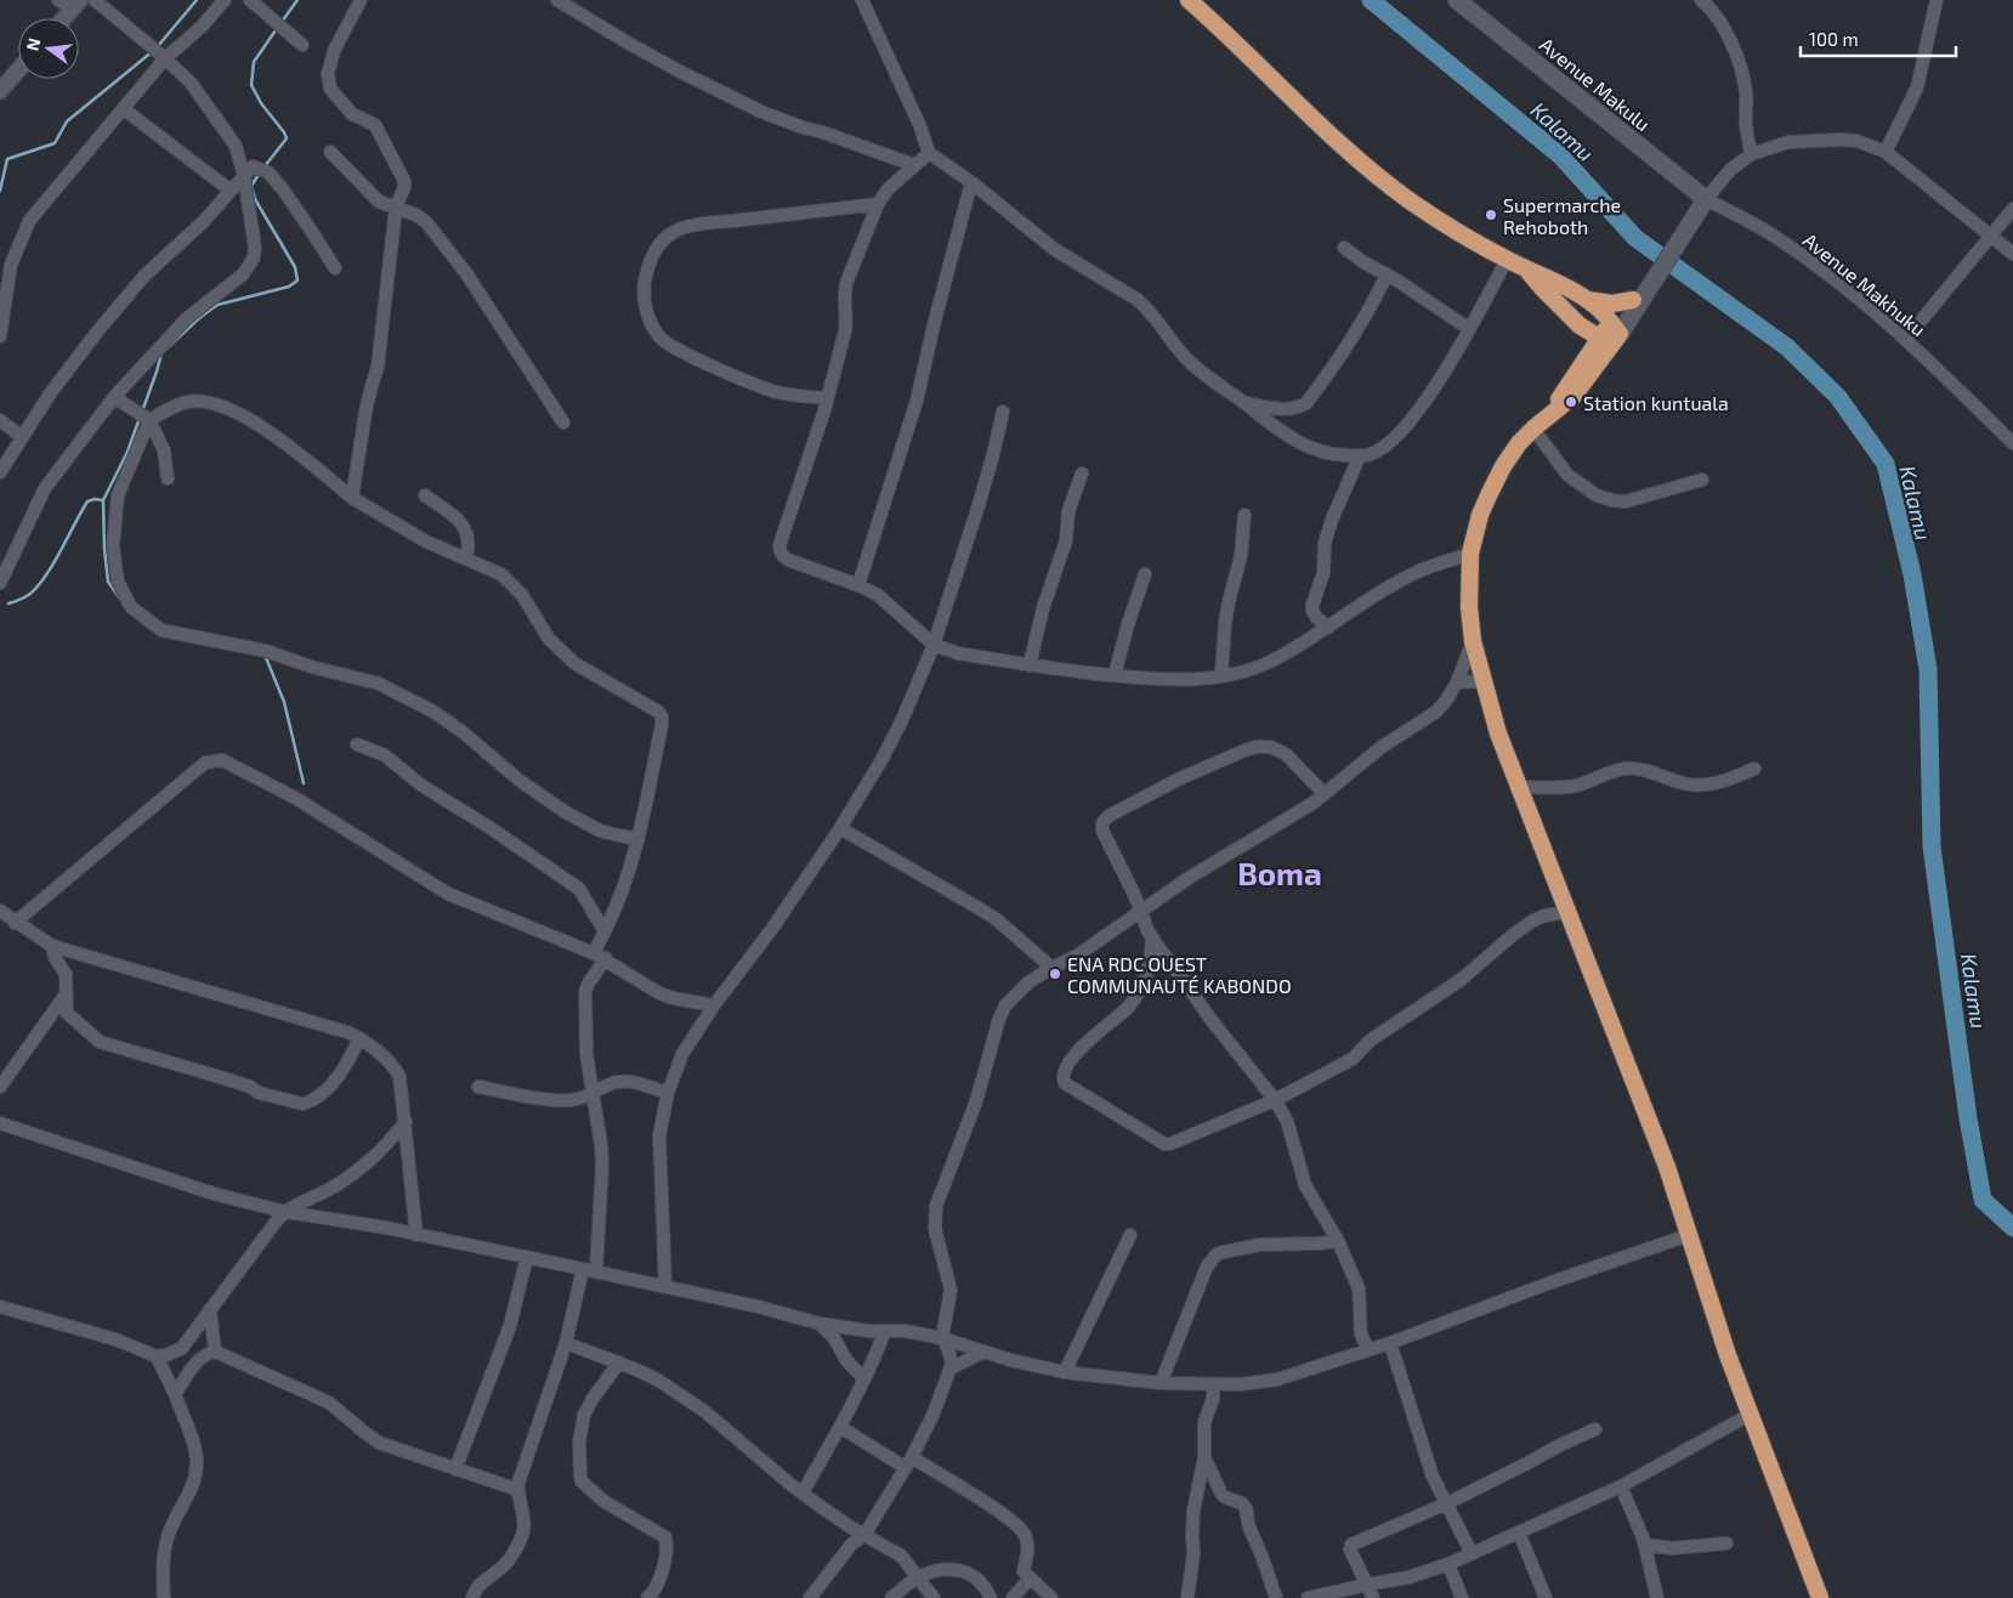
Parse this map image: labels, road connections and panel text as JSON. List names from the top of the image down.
{
  "streets": {
    "main road": ["Avenue Makulu"],
    "street": ["Avenue Makhuku"]
  },
  "crossings": [
    ["Avenue Makulu", "Avenue Makhuku"]
  ],
  "districts": ["Boma"],
  "water": ["Kalamu"],
  "places": ["Supermarche Rehoboth", "Station kuntuala", "ENA RDC OUEST COMMUNAUTÉ KABONDO"],
  "scale_bar": "100 m",
  "north": "left"
}
